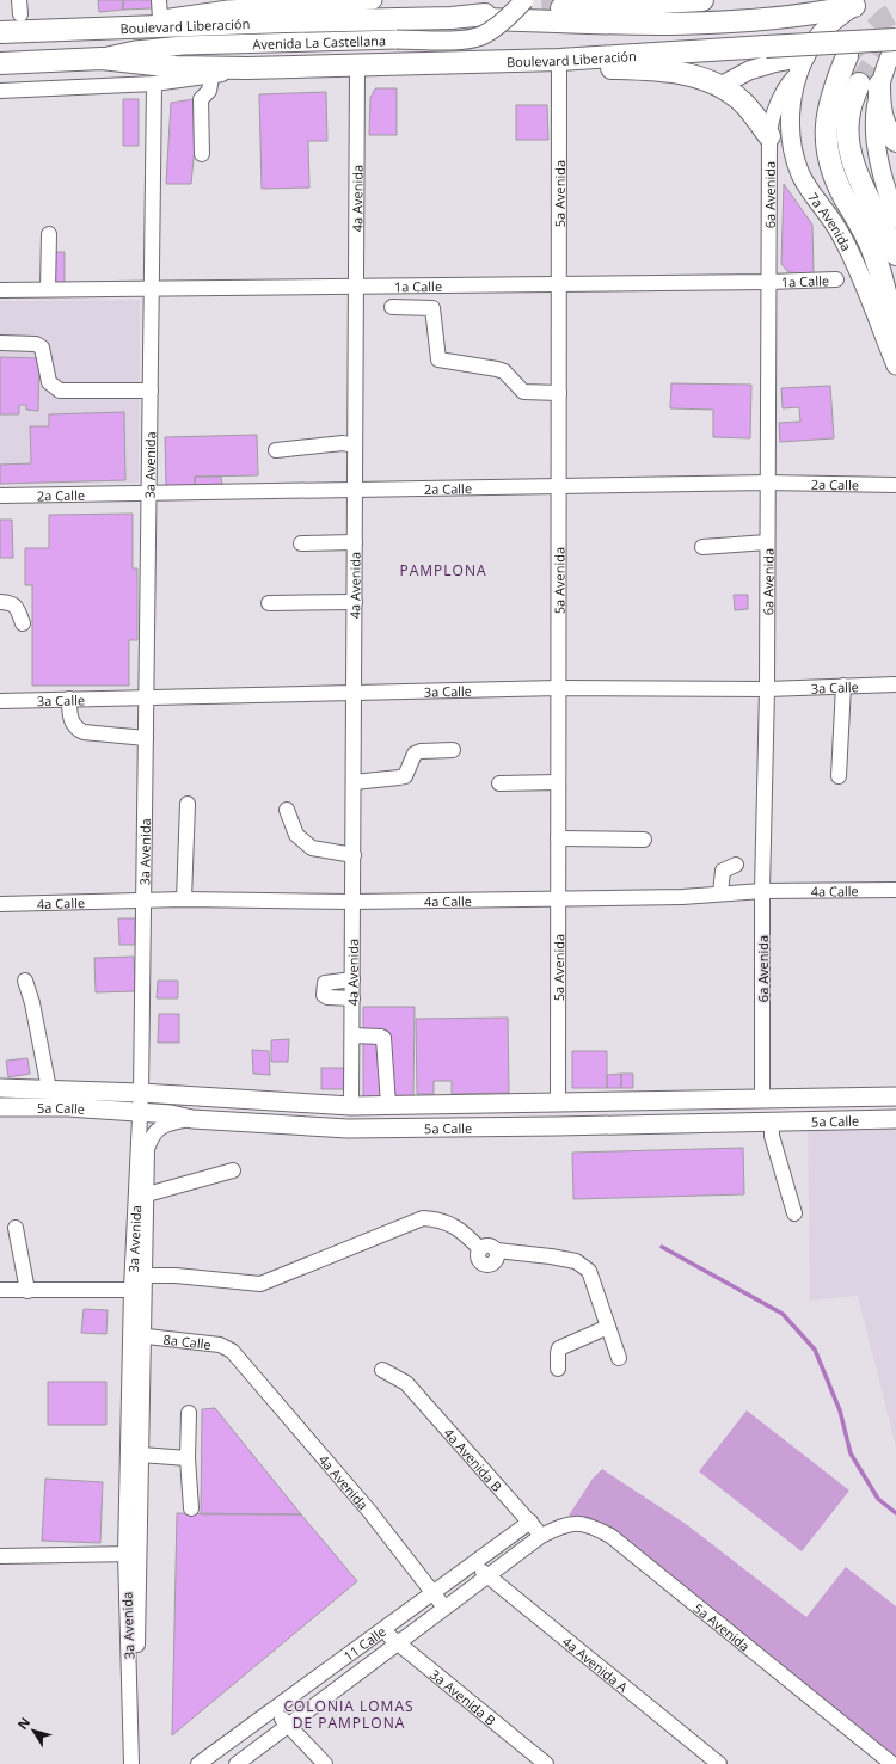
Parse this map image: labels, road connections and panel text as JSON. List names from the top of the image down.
{
  "streets": {
    "highway": ["Boulevard Liberación"],
    "main road": ["Avenida La Castellana", "7a Avenida", "5a Calle"],
    "street": [
      "5a Avenida",
      "6a Avenida",
      "4a Avenida",
      "1a Calle",
      "3a Avenida",
      "2a Calle",
      "3a Calle",
      "4a Calle",
      "8a Calle",
      "4a Avenida B",
      "11 Calle",
      "4a Avenida A",
      "3a Avenida B"
    ]
  },
  "crossings": [
    ["Boulevard Liberación", "Avenida La Castellana"],
    ["Boulevard Liberación", "5a Avenida"],
    ["Boulevard Liberación", "4a Avenida"],
    ["Boulevard Liberación", "3a Avenida"],
    ["5a Avenida", "1a Calle"],
    ["5a Avenida", "2a Calle"],
    ["5a Avenida", "3a Calle"],
    ["5a Avenida", "4a Calle"],
    ["5a Avenida", "5a Calle"],
    ["5a Avenida", "4a Avenida B"],
    ["5a Avenida", "11 Calle"],
    ["6a Avenida", "7a Avenida"],
    ["6a Avenida", "1a Calle"],
    ["6a Avenida", "2a Calle"],
    ["6a Avenida", "3a Calle"],
    ["6a Avenida", "4a Calle"],
    ["6a Avenida", "5a Calle"],
    ["4a Avenida", "1a Calle"],
    ["4a Avenida", "2a Calle"],
    ["4a Avenida", "3a Calle"],
    ["4a Avenida", "4a Calle"],
    ["4a Avenida", "5a Calle"],
    ["4a Avenida", "8a Calle"],
    ["4a Avenida", "11 Calle"],
    ["1a Calle", "3a Avenida"],
    ["3a Avenida", "2a Calle"],
    ["3a Avenida", "3a Calle"],
    ["3a Avenida", "4a Calle"],
    ["3a Avenida", "5a Calle"],
    ["3a Avenida", "8a Calle"],
    ["4a Avenida B", "11 Calle"],
    ["11 Calle", "4a Avenida A"],
    ["11 Calle", "3a Avenida B"]
  ],
  "districts": ["PAMPLONA", "COLONIA LOMAS DE PAMPLONA"],
  "north": "top left"
}
